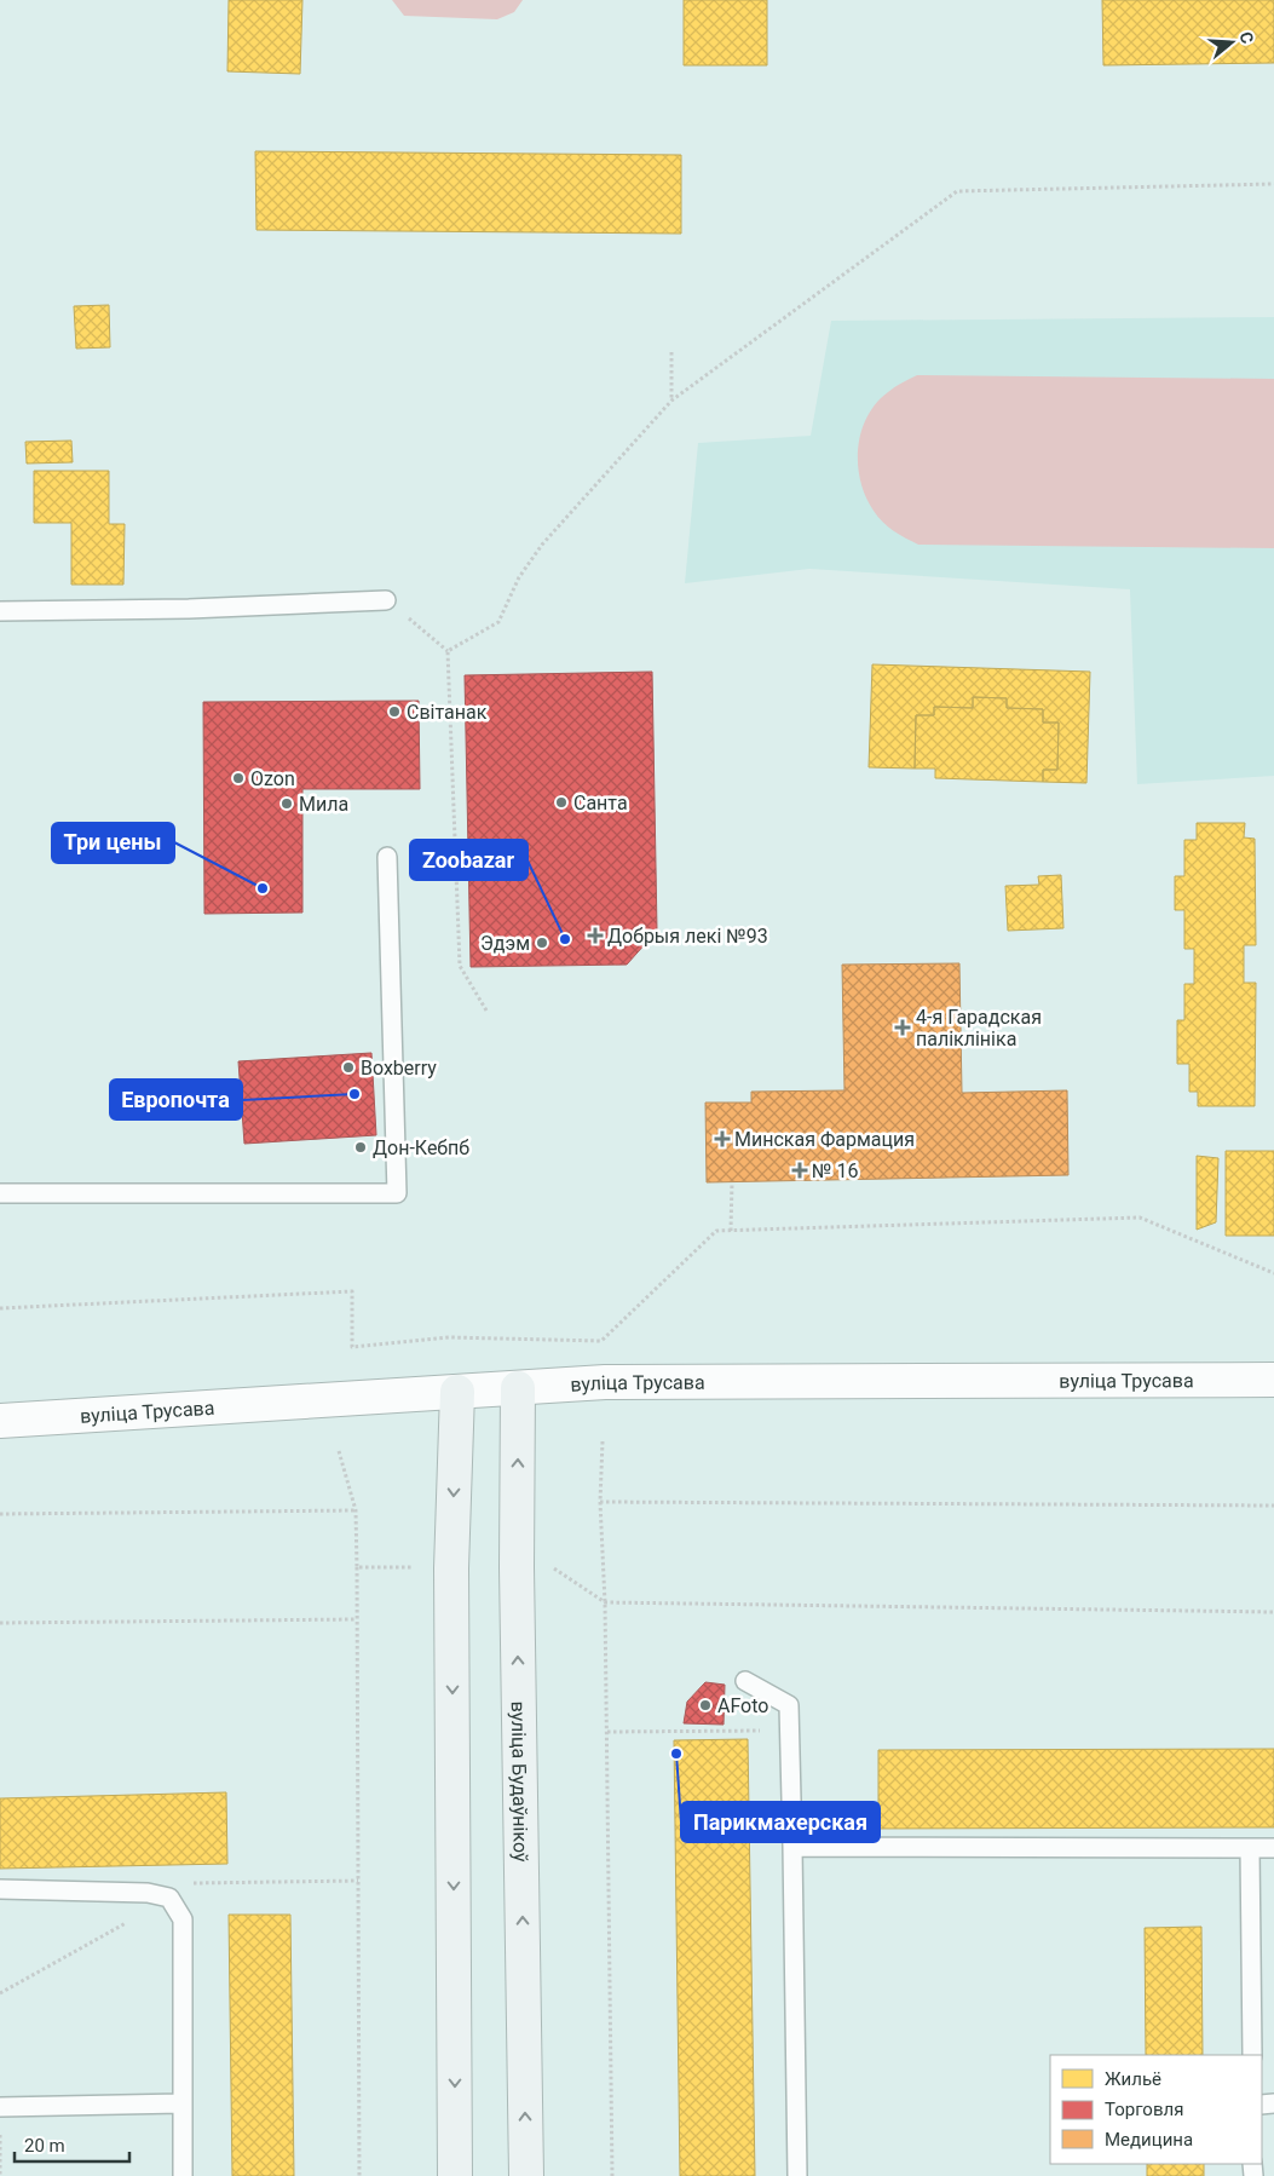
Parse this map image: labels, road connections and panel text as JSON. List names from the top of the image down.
{
  "streets": {
    "street": ["вуліца Трусава", "вуліца Будаўнікоў"]
  },
  "crossings": [
    ["вуліца Трусава", "вуліца Будаўнікоў"]
  ],
  "places": {
    "other": [
      "Світанак",
      "Ozon",
      "Санта",
      "Мила",
      "Три цены",
      "Zoobazar",
      "Эдэм",
      "Boxberry",
      "Европочта",
      "Дон-Кебпб",
      "AFoto",
      "Парикмахерская"
    ],
    "health": [
      "Добрыя лекі №93",
      "4-я Гарадская паліклініка",
      "Минская Фармация",
      "№ 16"
    ]
  },
  "legend": ["Жильё", "Торговля", "Медицина"],
  "scale_bar": "20 m",
  "north": "right"
}
